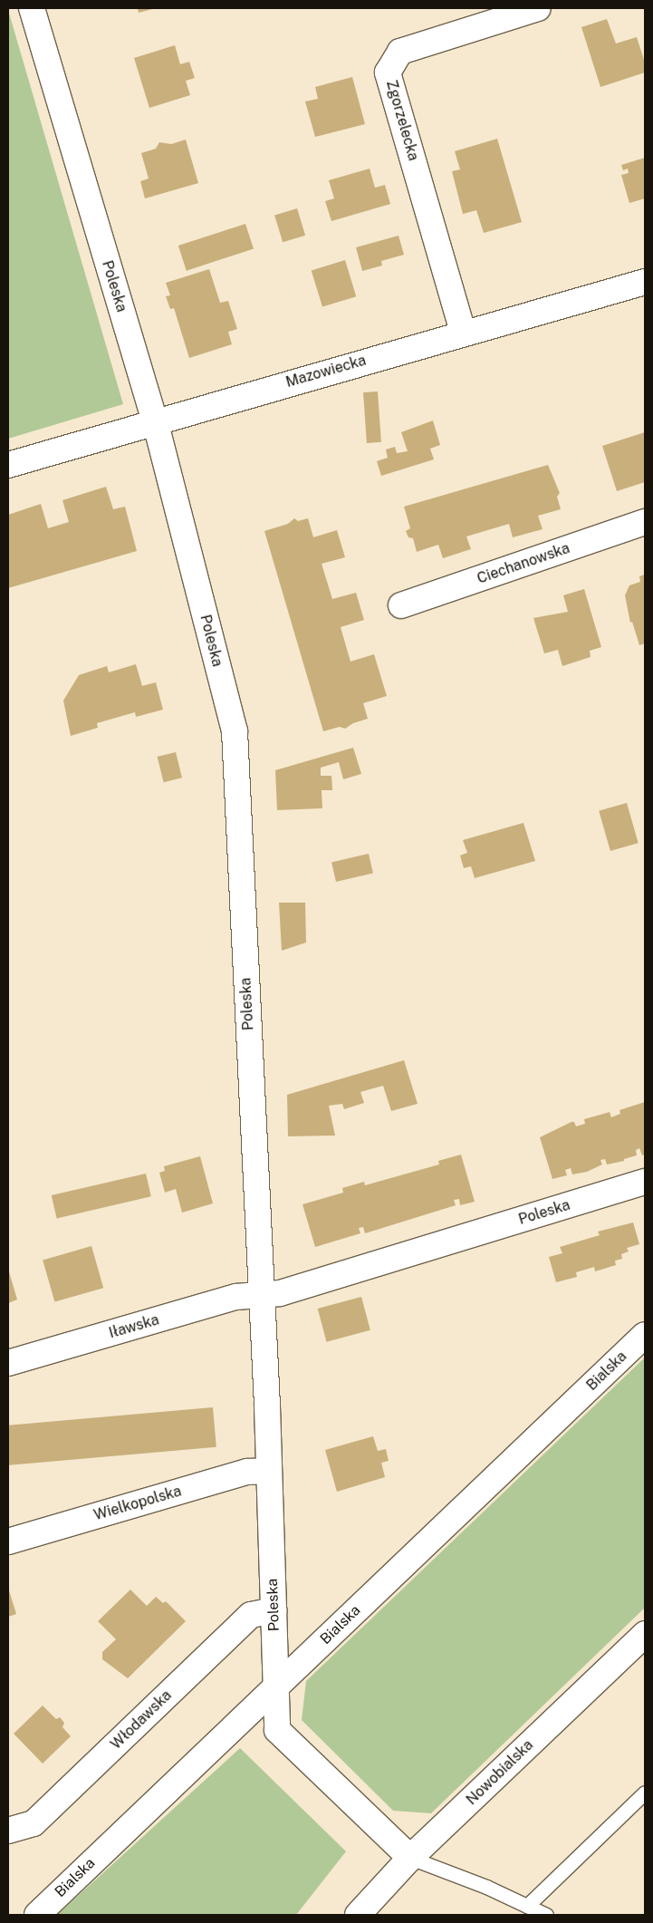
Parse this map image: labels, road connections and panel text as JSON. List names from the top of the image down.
{
  "streets": {
    "street": [
      "Zgorzelecka",
      "Poleska",
      "Mazowiecka",
      "Ciechanowska",
      "Iławska",
      "Bialska",
      "Wielkopolska",
      "Włodawska",
      "Nowobialska"
    ]
  },
  "crossings": [
    ["Zgorzelecka", "Mazowiecka"],
    ["Poleska", "Mazowiecka"],
    ["Poleska", "Iławska"],
    ["Poleska", "Bialska"],
    ["Poleska", "Wielkopolska"],
    ["Poleska", "Włodawska"],
    ["Poleska", "Nowobialska"]
  ]
}
